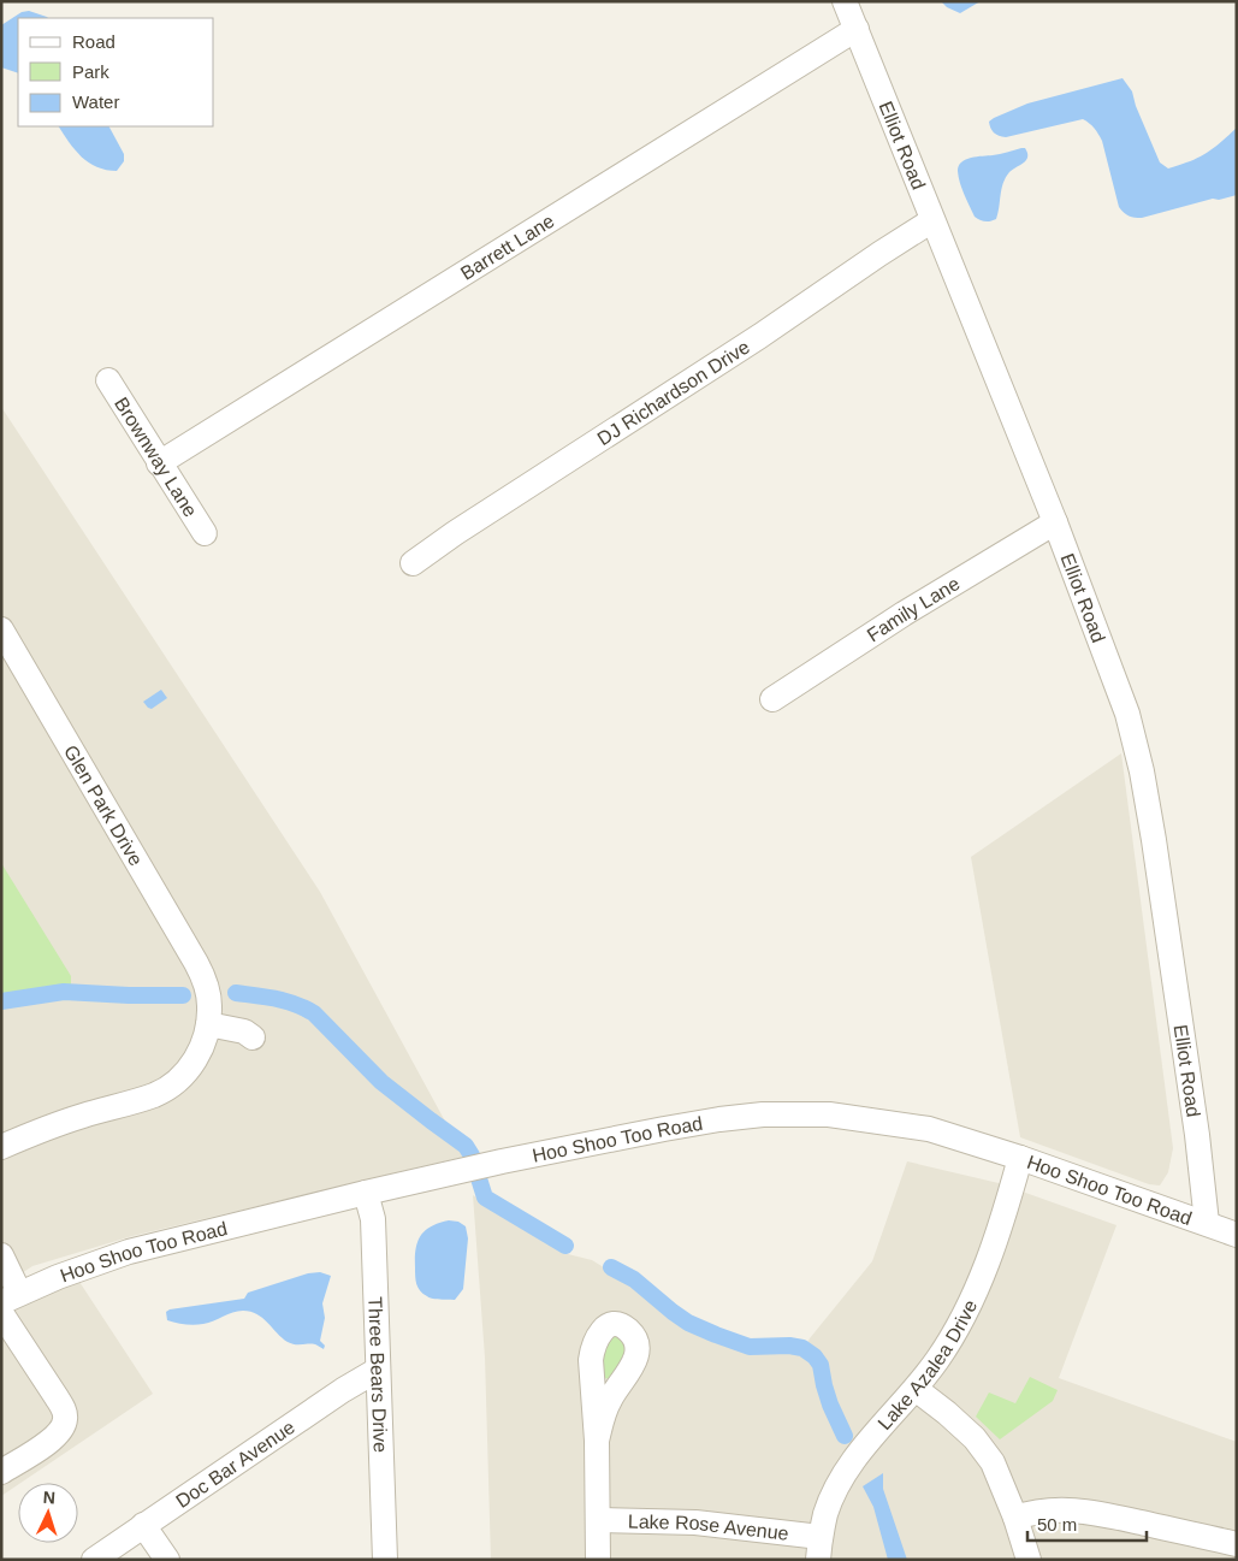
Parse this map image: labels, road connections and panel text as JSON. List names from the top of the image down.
{
  "streets": {
    "street": [
      "Elliot Road",
      "Barrett Lane",
      "DJ Richardson Drive",
      "Brownway Lane",
      "Family Lane",
      "Glen Park Drive",
      "Hoo Shoo Too Road",
      "Lake Azalea Drive",
      "Three Bears Drive",
      "Doc Bar Avenue",
      "Lake Rose Avenue"
    ]
  },
  "crossings": [
    ["Elliot Road", "Barrett Lane"],
    ["Elliot Road", "DJ Richardson Drive"],
    ["Elliot Road", "Family Lane"],
    ["Elliot Road", "Hoo Shoo Too Road"],
    ["Barrett Lane", "Brownway Lane"],
    ["Hoo Shoo Too Road", "Lake Azalea Drive"],
    ["Hoo Shoo Too Road", "Three Bears Drive"],
    ["Lake Azalea Drive", "Lake Rose Avenue"],
    ["Three Bears Drive", "Doc Bar Avenue"]
  ],
  "legend": ["Road", "Park", "Water"],
  "scale_bar": "50 m",
  "north": "top"
}
